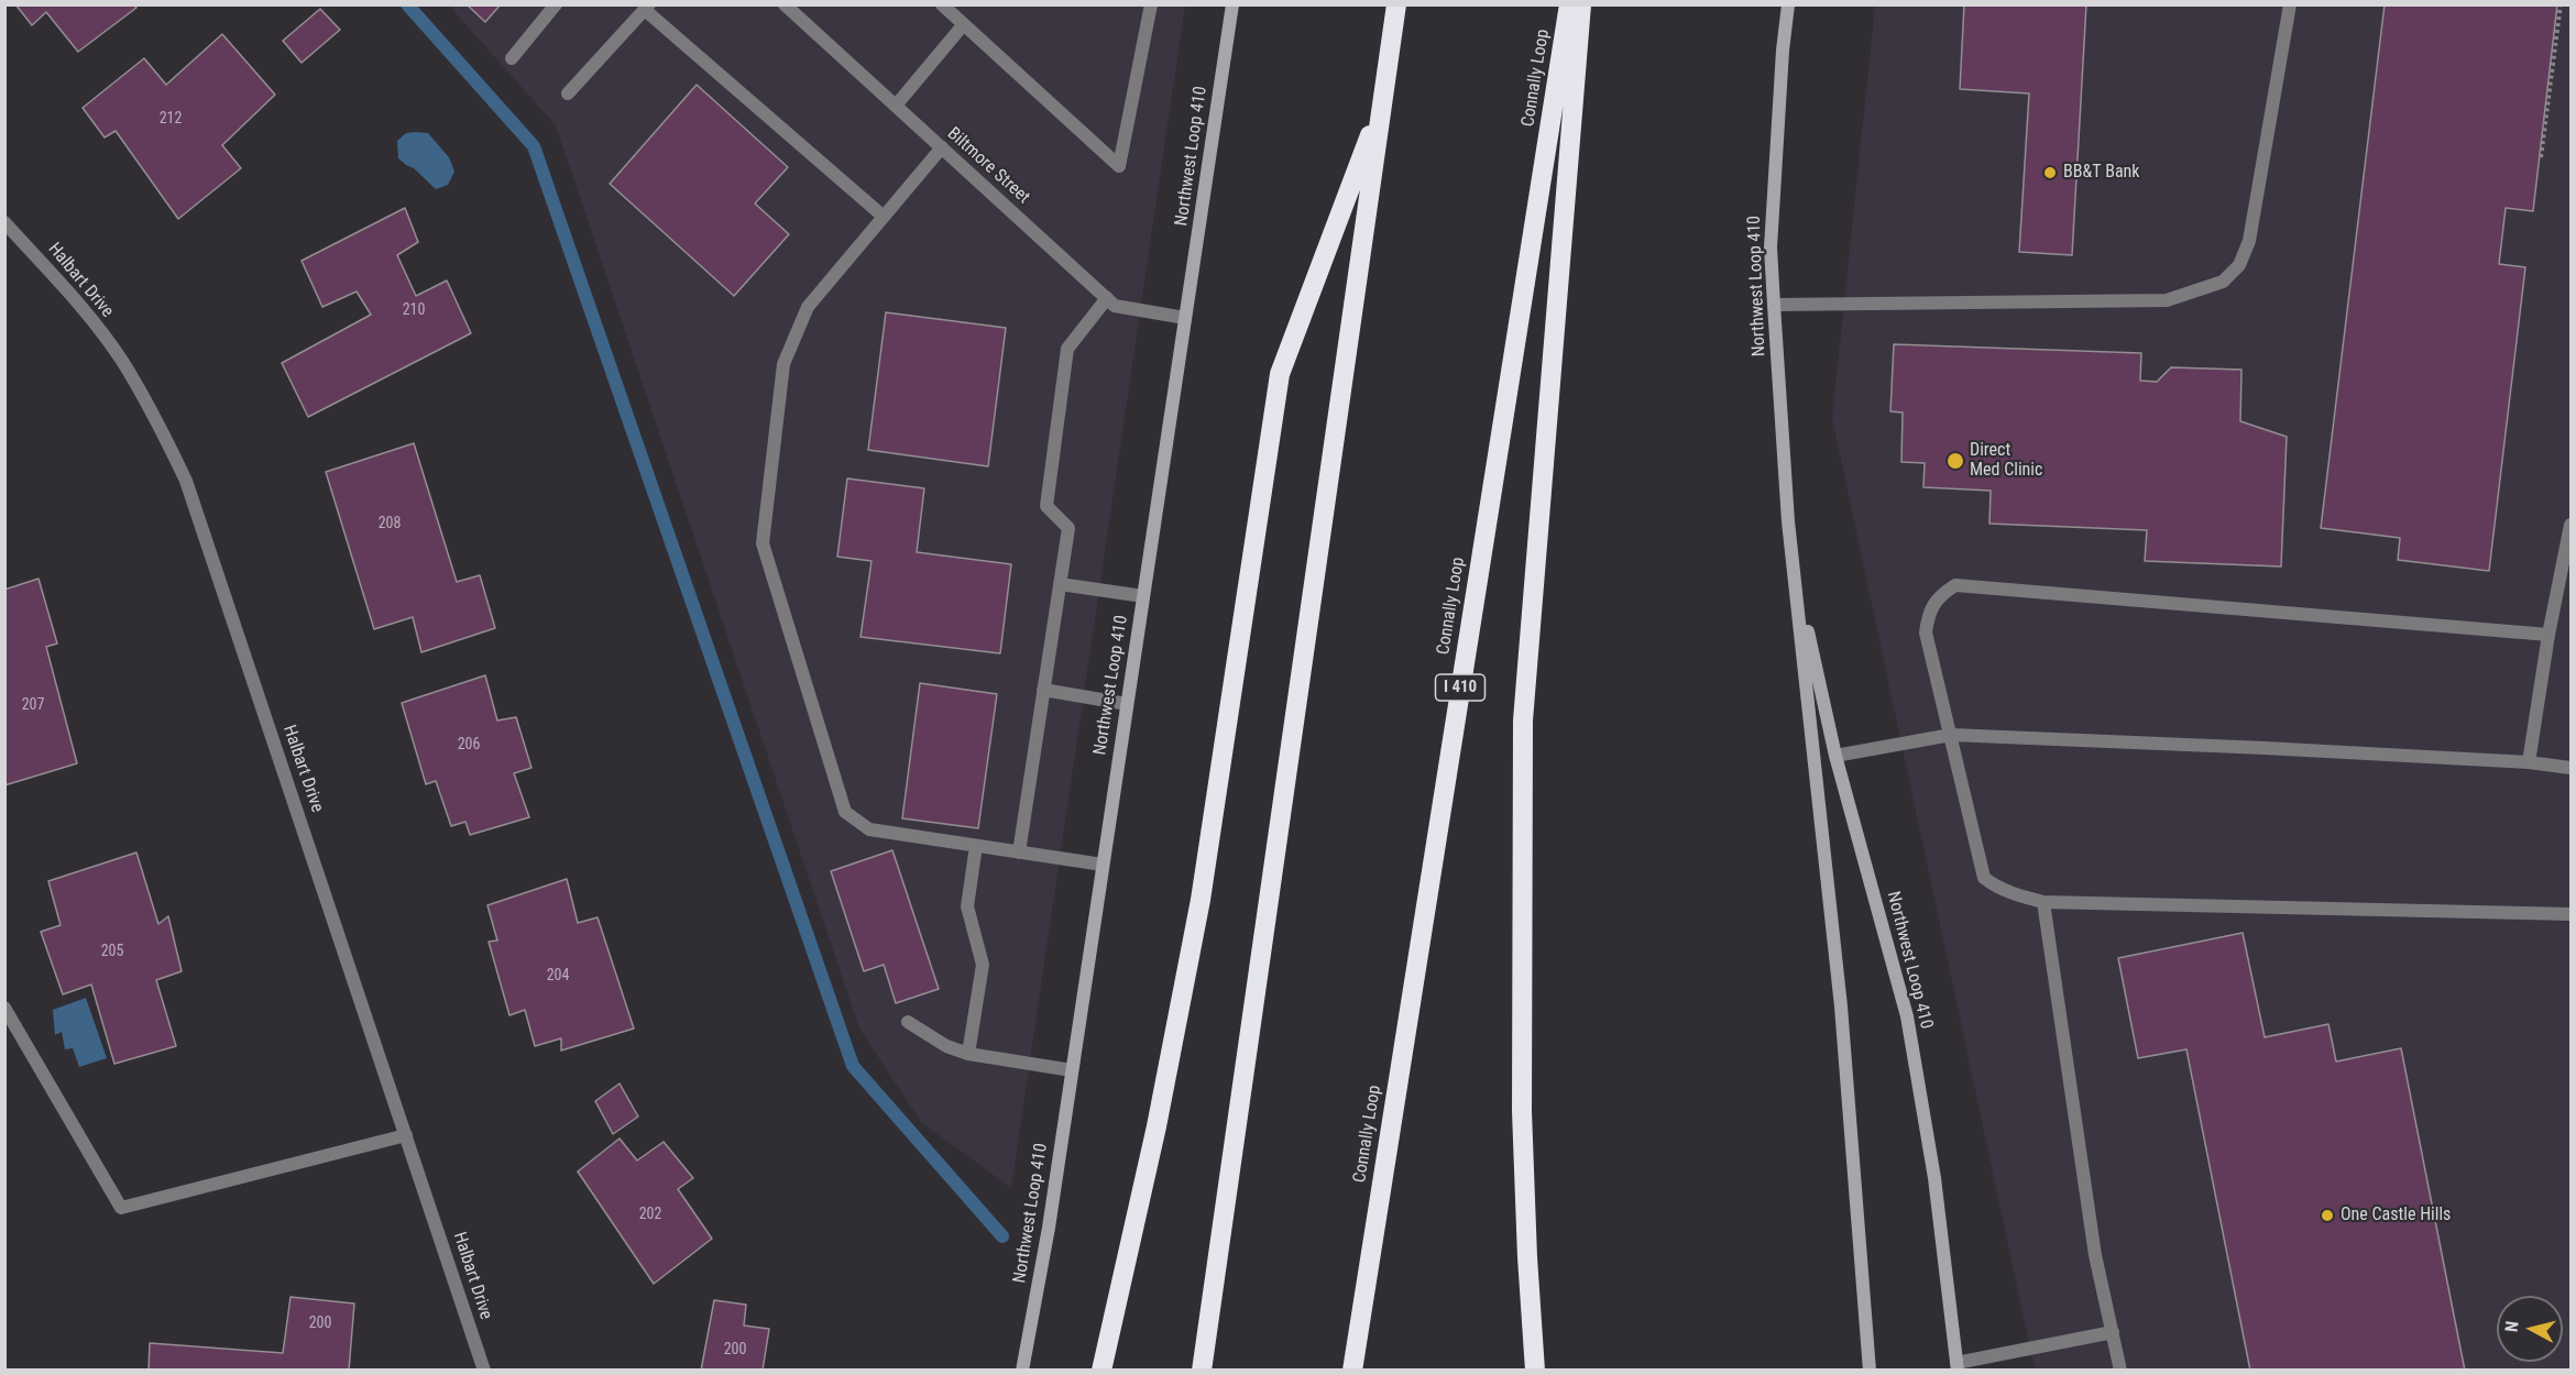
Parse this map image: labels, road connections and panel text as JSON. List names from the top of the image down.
{
  "streets": {
    "highway": ["Connally Loop", "I 410"],
    "main road": ["Northwest Loop 410"],
    "street": ["Biltmore Street", "Halbart Drive"]
  },
  "crossings": [
    ["Northwest Loop 410", "Biltmore Street"]
  ],
  "places": ["BB&T Bank", "Direct Med Clinic", "One Castle Hills"],
  "house_numbers": [
    "212",
    "210",
    "208",
    "207",
    "206",
    "205",
    "204",
    "202",
    "200",
    "200"
  ],
  "north": "left"
}
